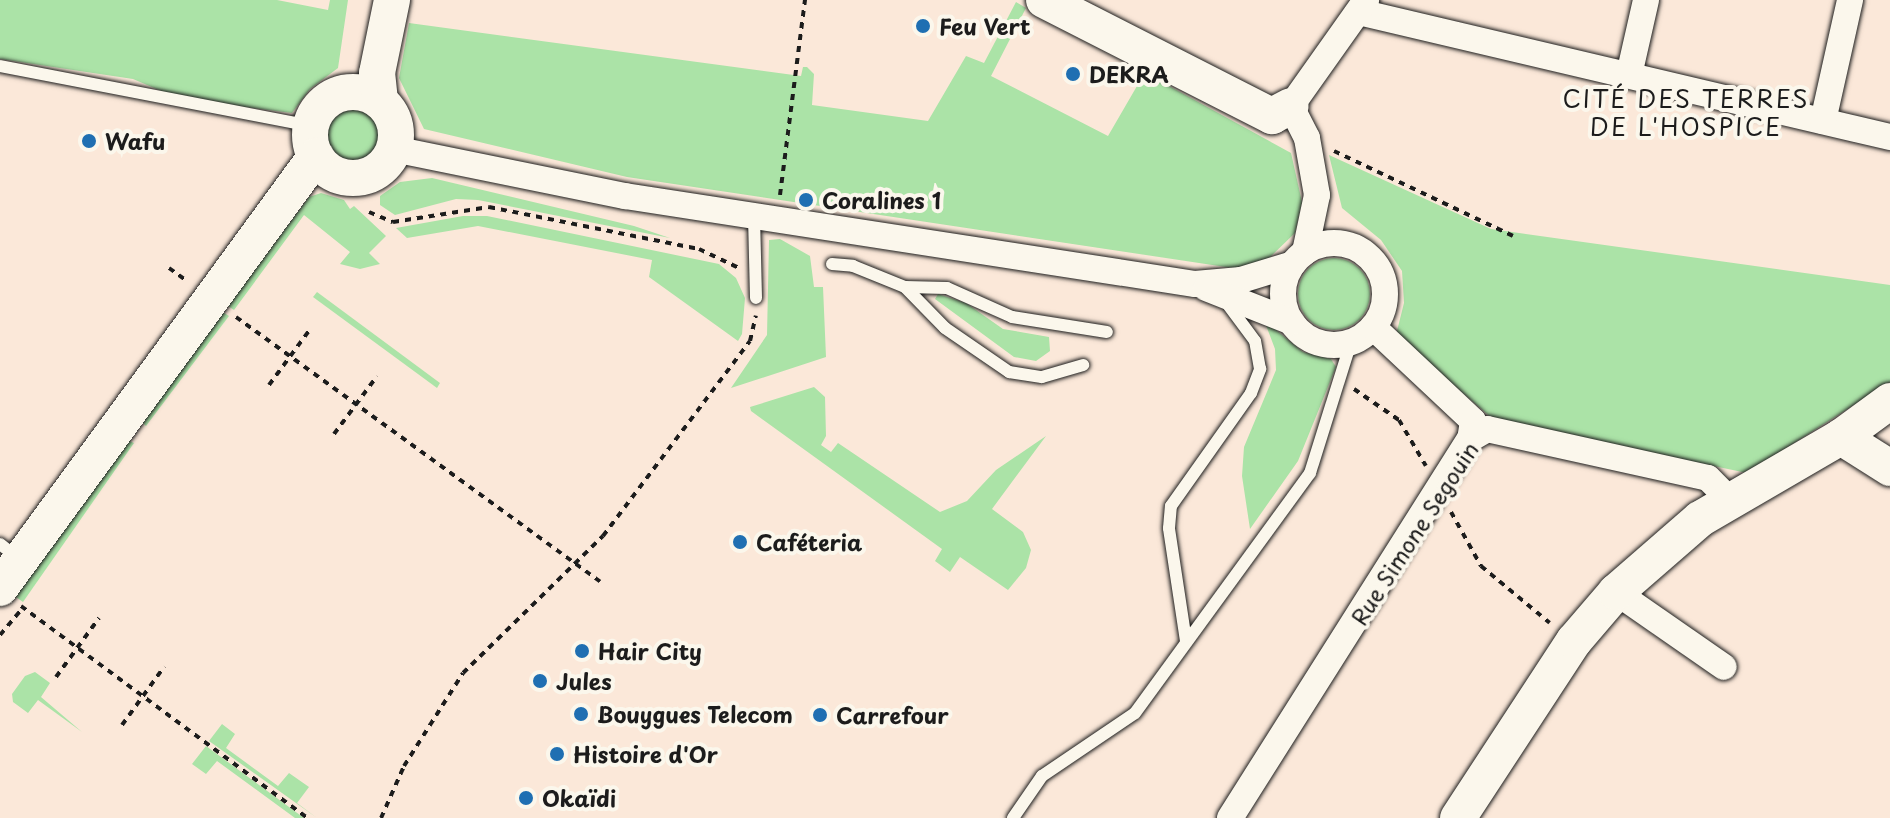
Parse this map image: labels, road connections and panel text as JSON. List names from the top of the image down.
{
  "streets": {
    "street": ["Rue Simone Segouin"]
  },
  "districts": ["CITÉ DES TERRES DE L'HOSPICE"],
  "places": [
    "Feu Vert",
    "DEKRA",
    "Wafu",
    "Coralines 1",
    "Caféteria",
    "Hair City",
    "Jules",
    "Bouygues Telecom",
    "Carrefour",
    "Histoire d'Or",
    "Okaïdi"
  ]
}
